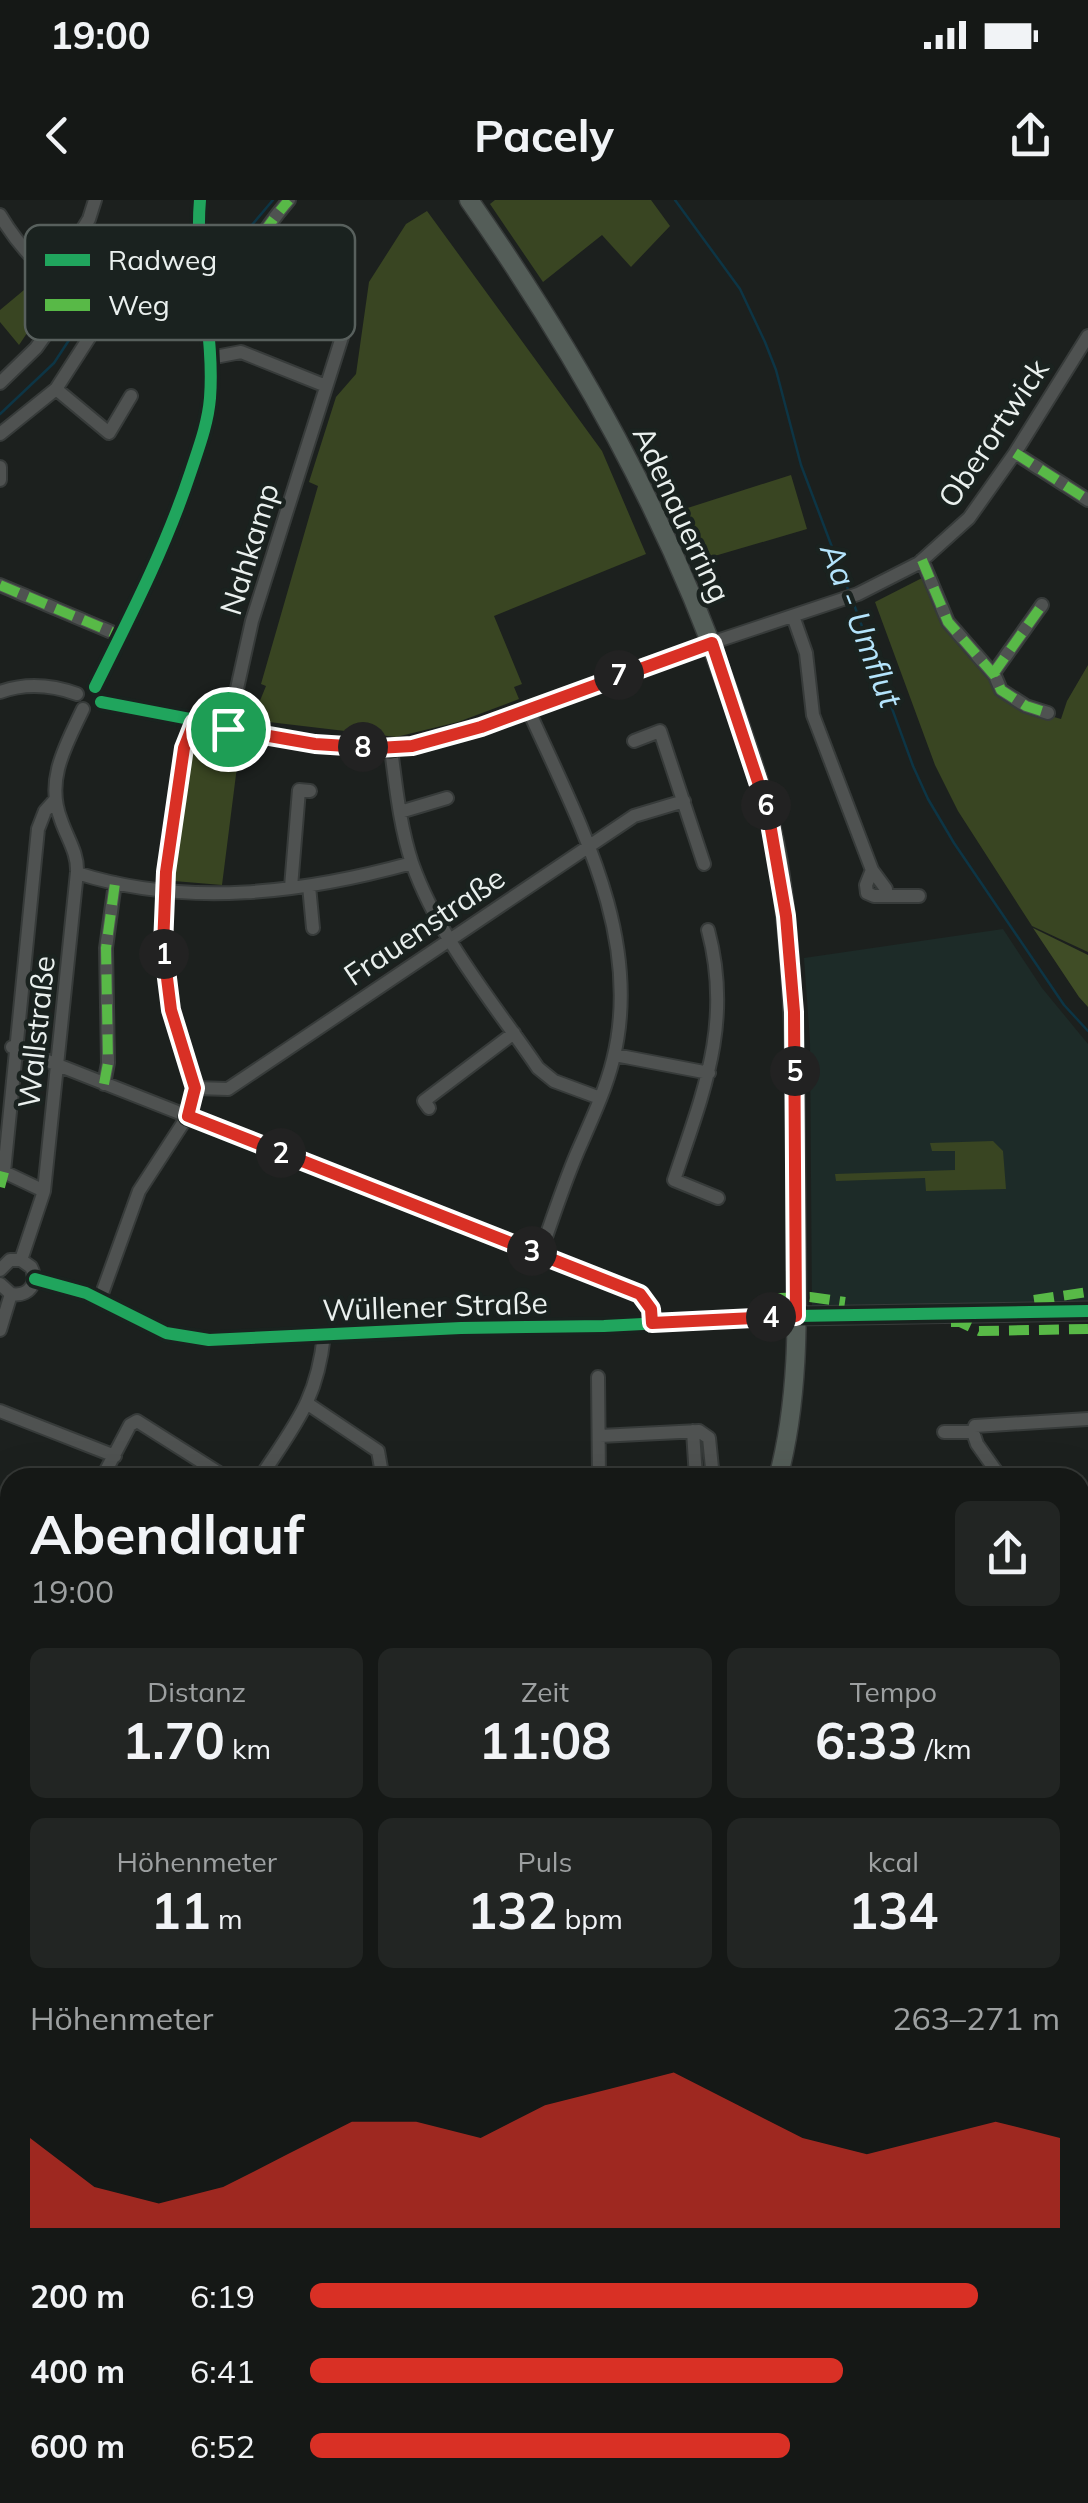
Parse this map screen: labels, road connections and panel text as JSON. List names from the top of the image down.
{
  "streets": {
    "main road": ["Adenauerring", "Wüllener Straße"],
    "street": [
      "Oberortwick",
      "Nahkamp",
      "Frauenstraße",
      "Wallstraße"
    ]
  },
  "crossings": [
    ["Oberortwick", "Adenauerring"],
    ["Oberortwick", "Nahkamp"],
    ["Oberortwick", "Wallstraße"],
    ["Adenauerring", "Wüllener Straße"]
  ],
  "water": ["Aa - Umflut"],
  "legend": ["Radweg", "Weg"],
  "page": {
    "status": "19:00",
    "header": "Pacely",
    "pins": [
      "7",
      "8",
      "6",
      "1",
      "5",
      "2",
      "3",
      "4"
    ],
    "heading": ["Abendlauf", "19:00"],
    "stats": [
      ["Distanz", "1.70 km"],
      ["Zeit", "11:08"],
      ["Tempo", "6:33 /km"],
      ["Höhenmeter", "11 m"],
      ["Puls", "132 bpm"],
      ["kcal", "134"]
    ],
    "chart": ["Höhenmeter", "263–271 m"],
    "list": [
      {
        "name": "200 m",
        "note": "6:19"
      },
      {
        "name": "400 m",
        "note": "6:41"
      },
      {
        "name": "600 m",
        "note": "6:52"
      }
    ]
  }
}
